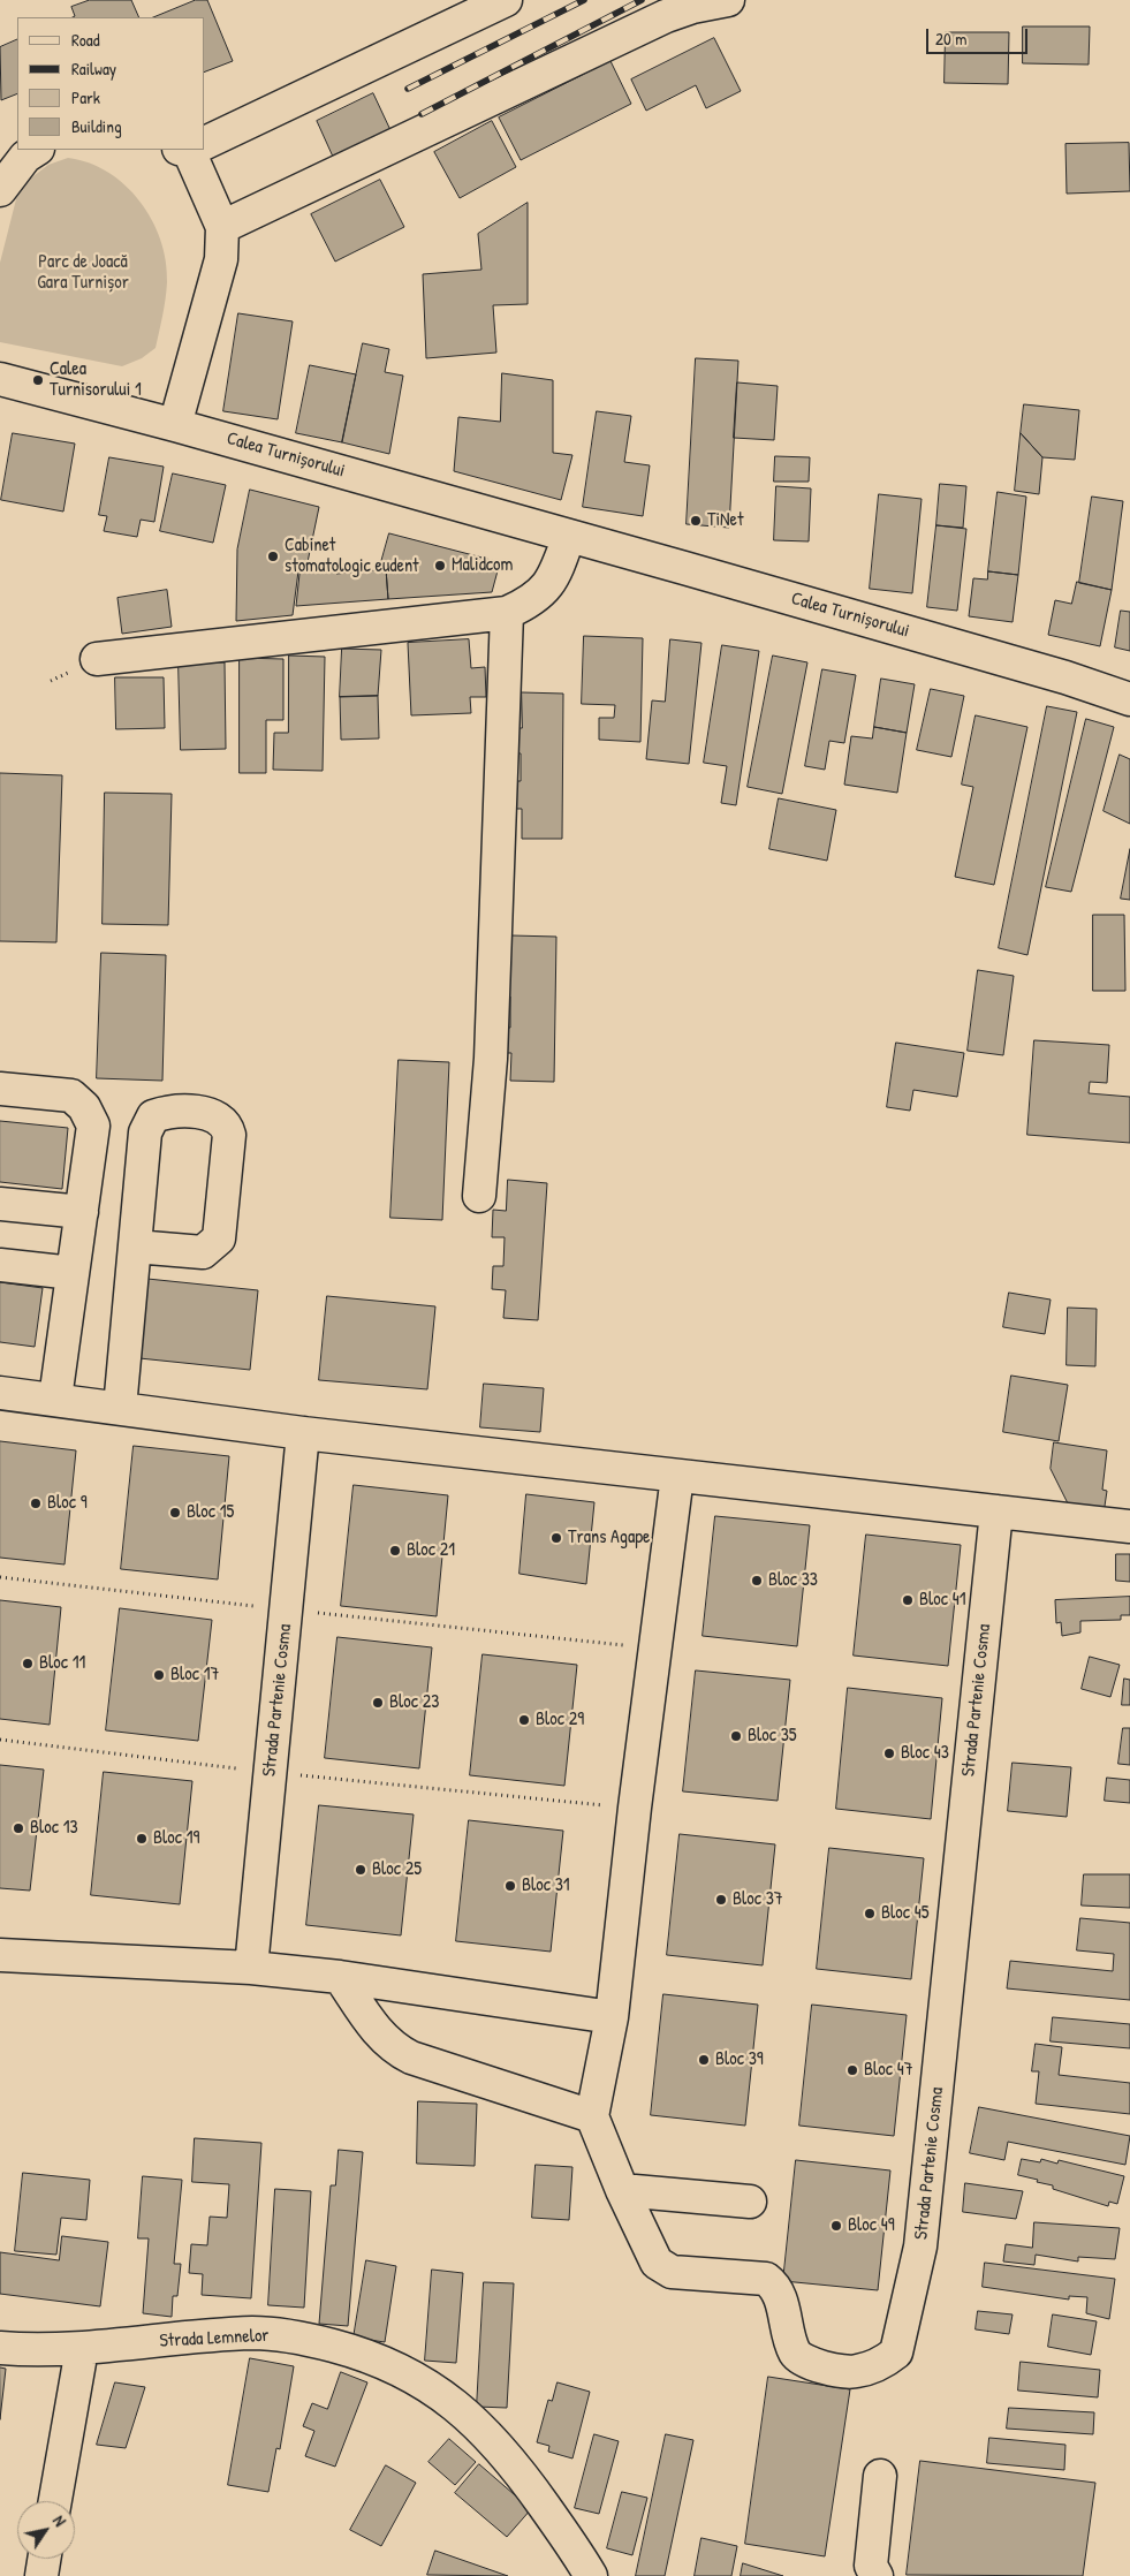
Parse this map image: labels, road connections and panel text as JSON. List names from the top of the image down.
{
  "streets": {
    "street": ["Calea Turnișorului", "Strada Partenie Cosma", "Strada Lemnelor"]
  },
  "parks": ["Parc de Joacă Gara Turnișor"],
  "places": [
    "Calea Turnisorului 1",
    "TiNet",
    "Cabinet stomatologic eudent",
    "Malidcom",
    "Bloc 9",
    "Bloc 15",
    "Trans Agape",
    "Bloc 21",
    "Bloc 33",
    "Bloc 41",
    "Bloc 11",
    "Bloc 17",
    "Bloc 23",
    "Bloc 29",
    "Bloc 35",
    "Bloc 43",
    "Bloc 13",
    "Bloc 19",
    "Bloc 25",
    "Bloc 31",
    "Bloc 37",
    "Bloc 45",
    "Bloc 39",
    "Bloc 47",
    "Bloc 49"
  ],
  "legend": [
    "Road",
    "Railway",
    "Park",
    "Building"
  ],
  "scale_bar": "20 m",
  "north": "top right"
}
